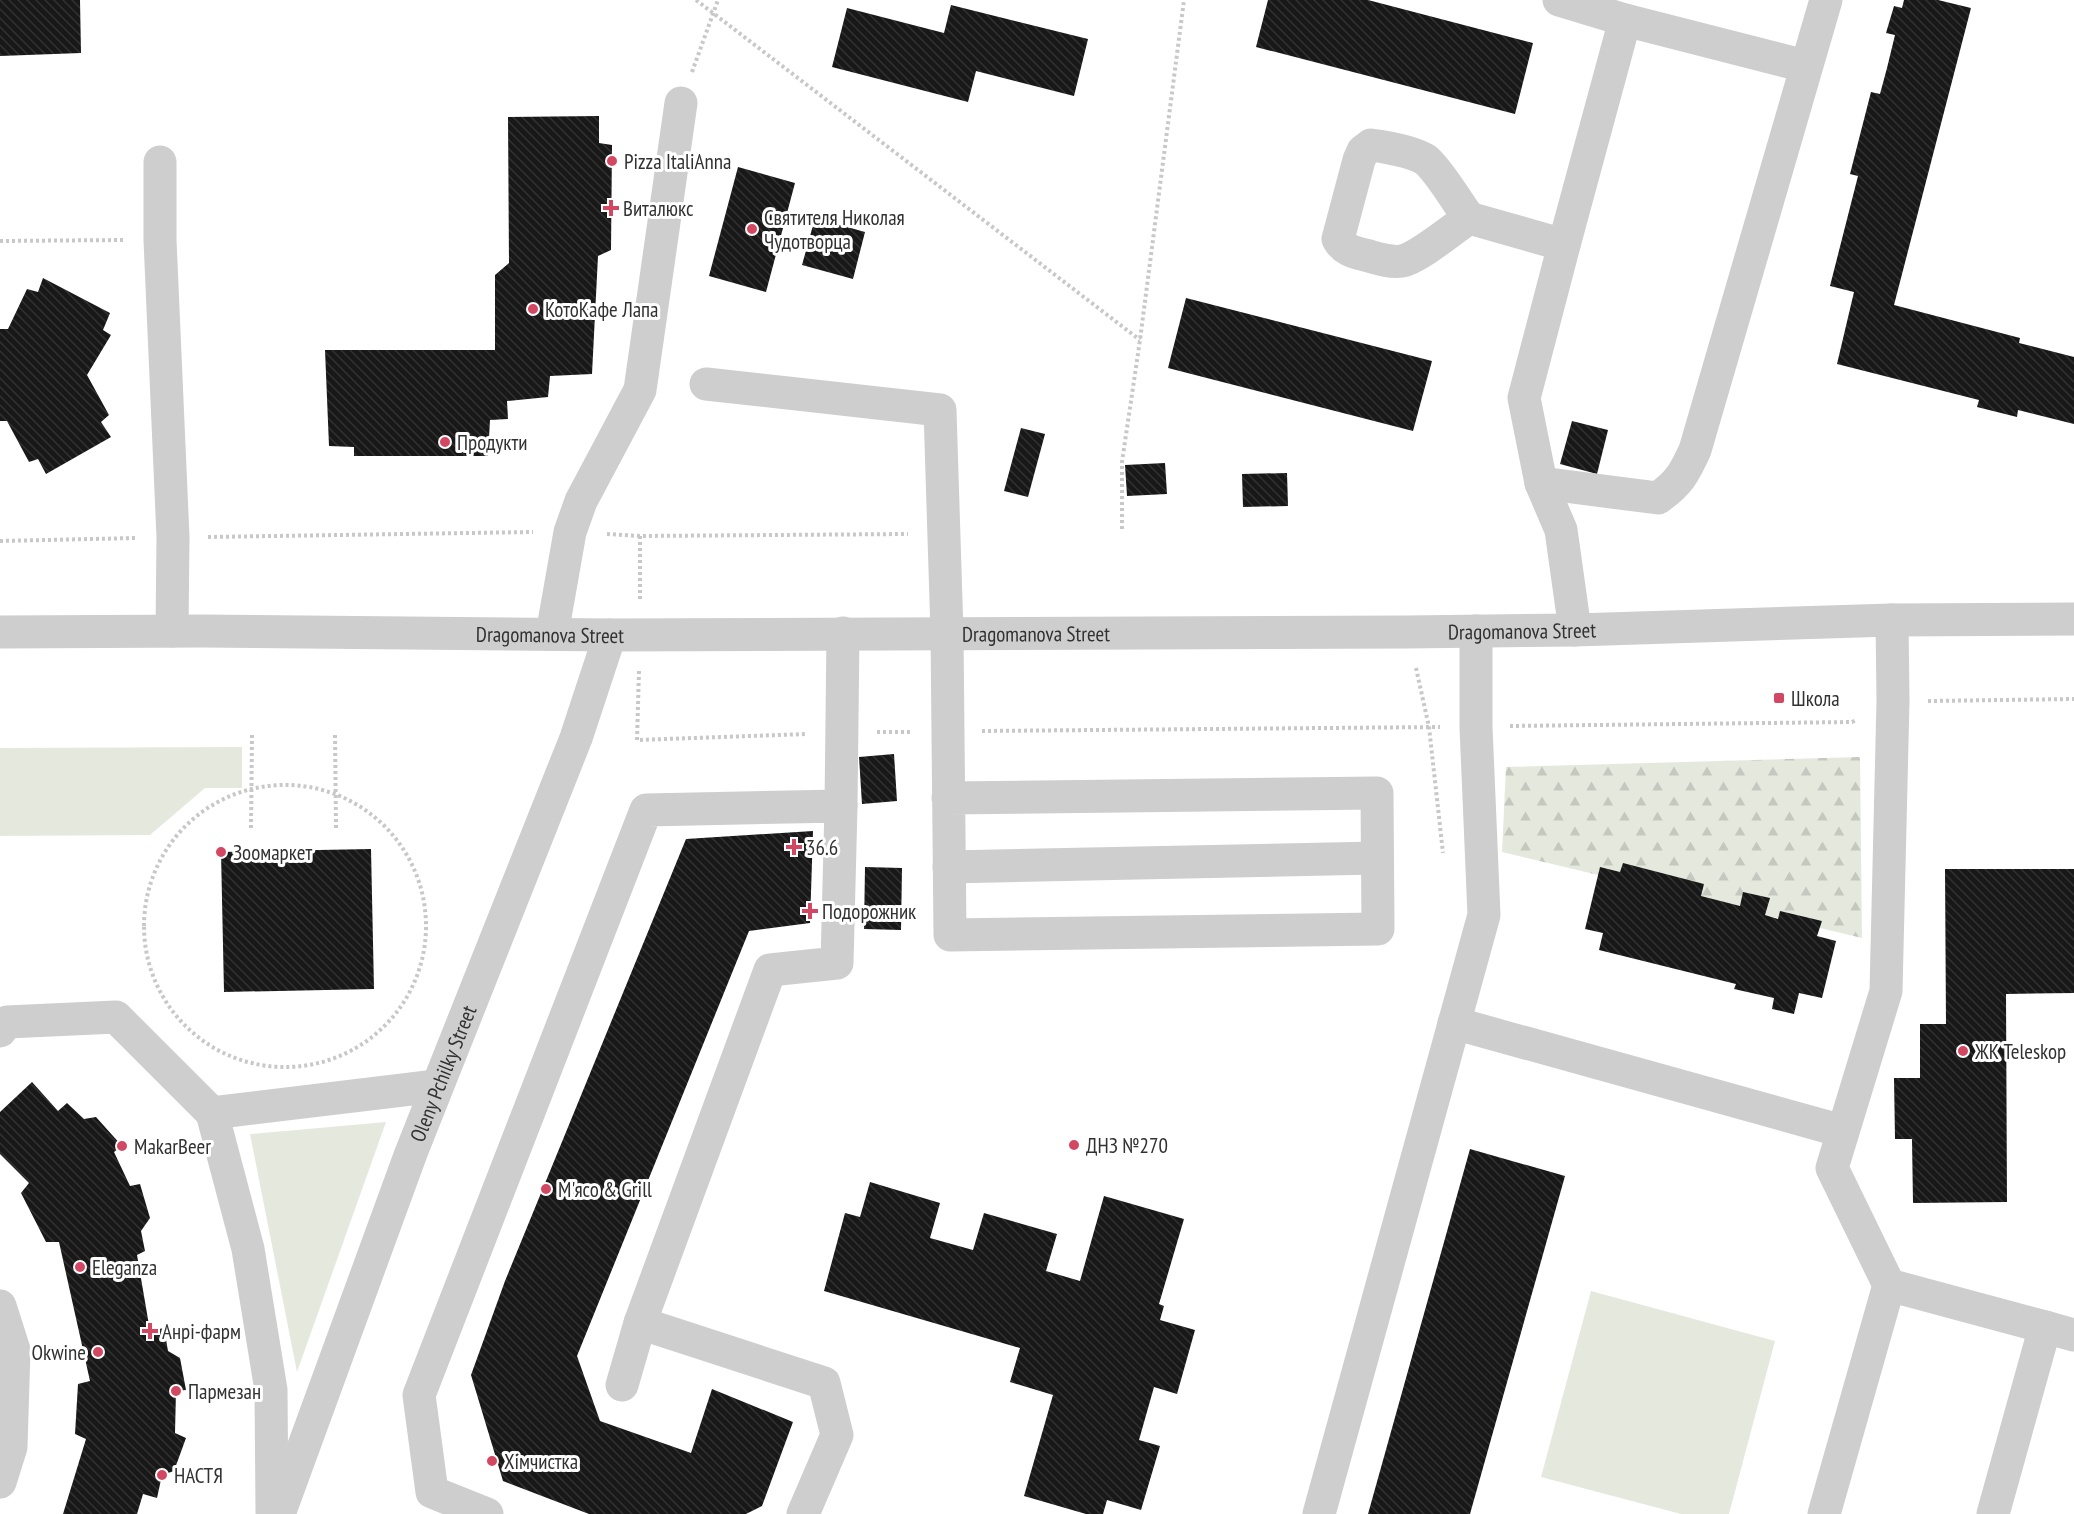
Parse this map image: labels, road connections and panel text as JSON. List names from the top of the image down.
{
  "streets": {
    "street": ["Dragomanova Street", "Oleny Pchilky Street"]
  },
  "crossings": [
    ["Dragomanova Street", "Oleny Pchilky Street"]
  ],
  "places": {
    "other": [
      "Pizza ItaliAnna",
      "Святителя Николая Чудотворца",
      "КотоКафе Лапа",
      "Продукти",
      "Зоомаркет",
      "ЖК Teleskop",
      "ДНЗ №270",
      "MakarBeer",
      "М'ясо & Grill",
      "Eleganza",
      "Okwine",
      "Пармезан",
      "Хімчистка",
      "НАСТЯ"
    ],
    "health": [
      "Виталюкс",
      "36.6",
      "Подорожник",
      "Анрі-фарм"
    ],
    "transit": ["Школа"]
  }
}
